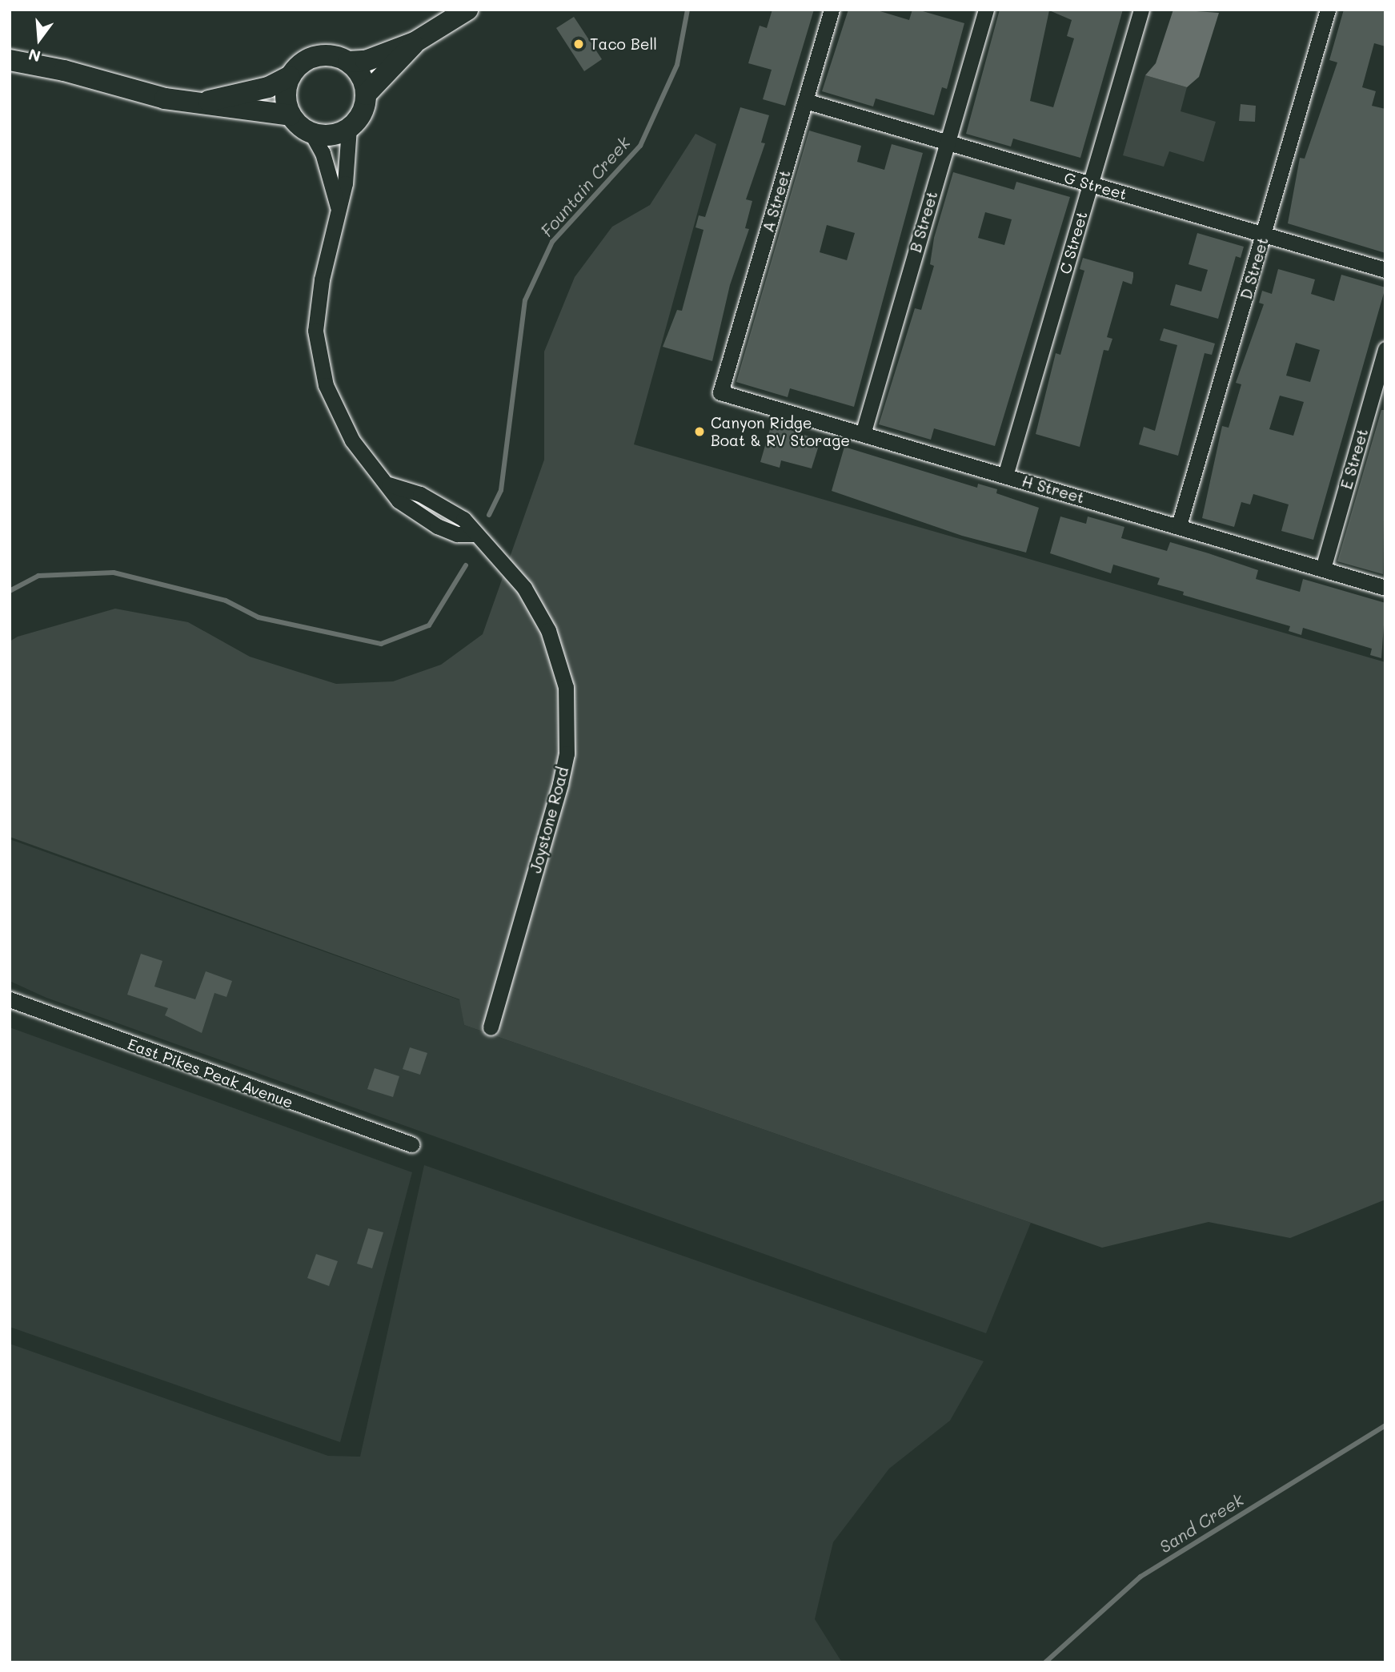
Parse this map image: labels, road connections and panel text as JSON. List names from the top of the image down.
{
  "streets": {
    "street": [
      "G Street",
      "A Street",
      "B Street",
      "C Street",
      "D Street",
      "E Street",
      "H Street",
      "Joystone Road",
      "East Pikes Peak Avenue"
    ]
  },
  "crossings": [
    ["G Street", "A Street"],
    ["G Street", "B Street"],
    ["G Street", "C Street"],
    ["G Street", "D Street"],
    ["A Street", "H Street"],
    ["B Street", "H Street"],
    ["C Street", "H Street"],
    ["D Street", "H Street"],
    ["E Street", "H Street"]
  ],
  "water": ["Fountain Creek", "Sand Creek"],
  "places": ["Taco Bell", "Canyon Ridge Boat & RV Storage"],
  "north": "bottom"
}
